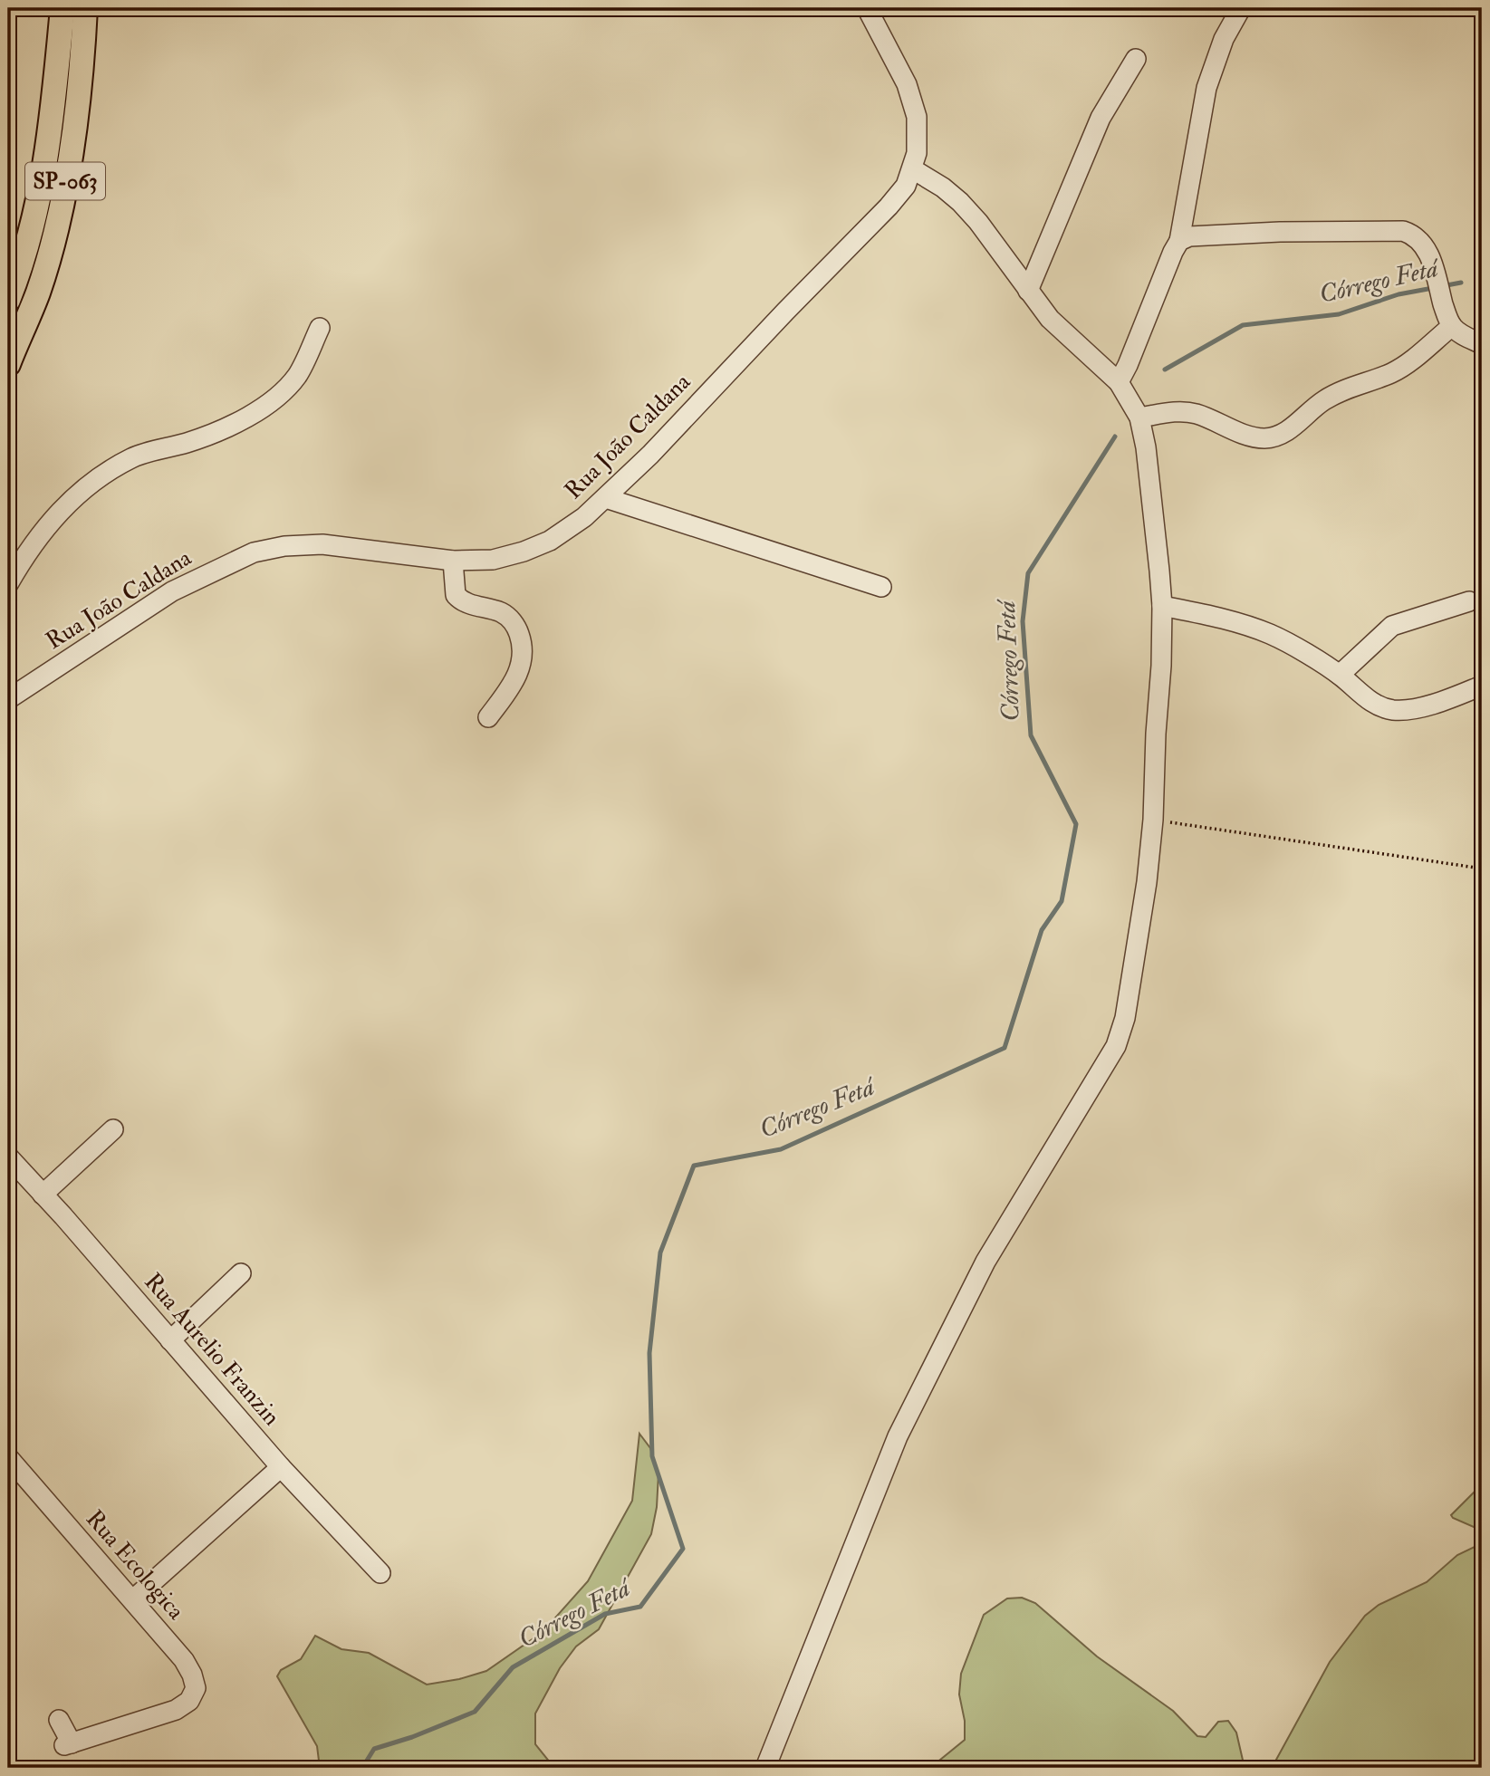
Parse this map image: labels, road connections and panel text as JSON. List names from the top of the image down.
{
  "streets": {
    "main road": ["SP-063"],
    "street": ["Rua João Caldana", "Rua Aurelio Franzin", "Rua Ecologica"]
  },
  "water": ["Córrego Fetá"]
}
